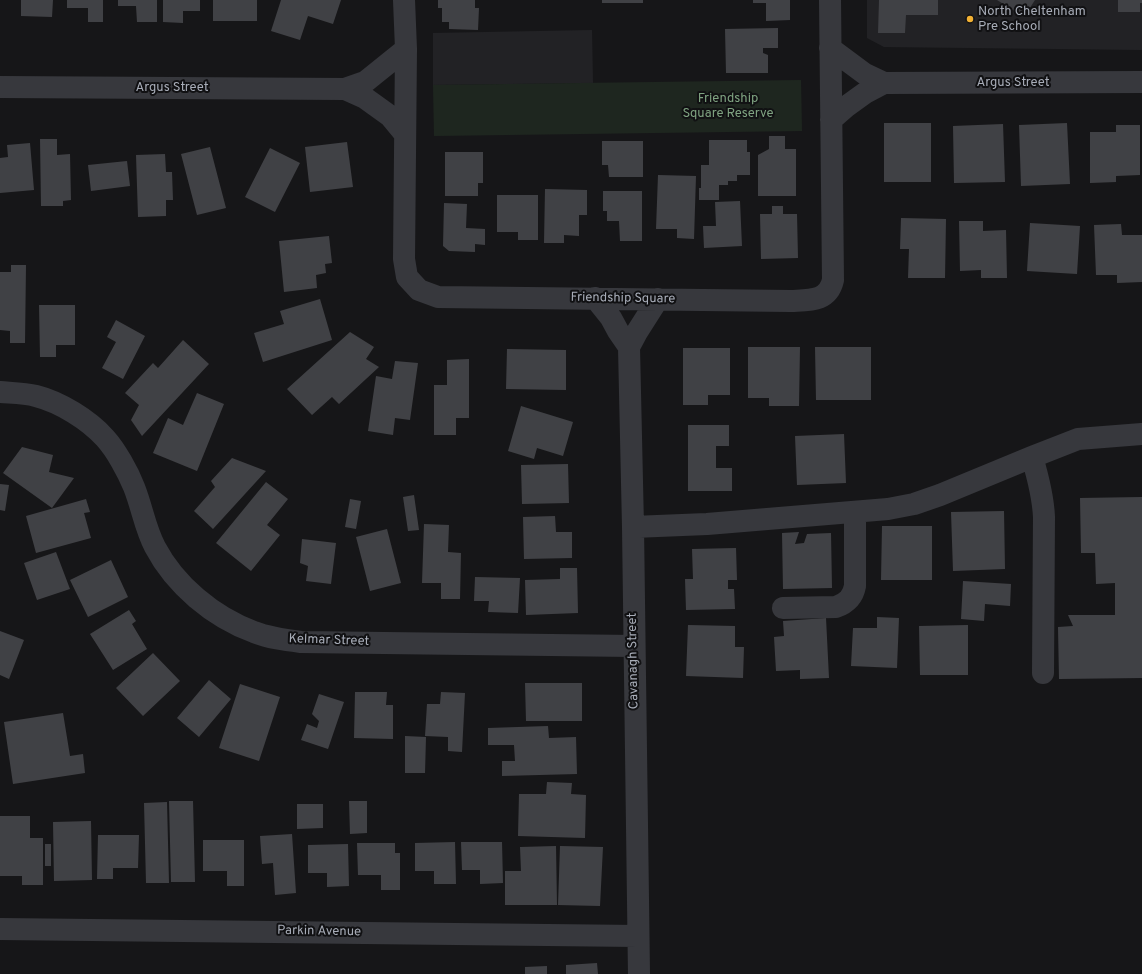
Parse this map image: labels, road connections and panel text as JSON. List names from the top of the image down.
{
  "streets": {
    "street": [
      "Argus Street",
      "Friendship Square",
      "Kelmar Street",
      "Cavanagh Street",
      "Parkin Avenue"
    ]
  },
  "crossings": [
    ["Argus Street", "Friendship Square"],
    ["Kelmar Street", "Cavanagh Street"],
    ["Cavanagh Street", "Parkin Avenue"]
  ],
  "parks": ["Friendship Square Reserve"],
  "places": ["North Cheltenham Pre School"]
}
